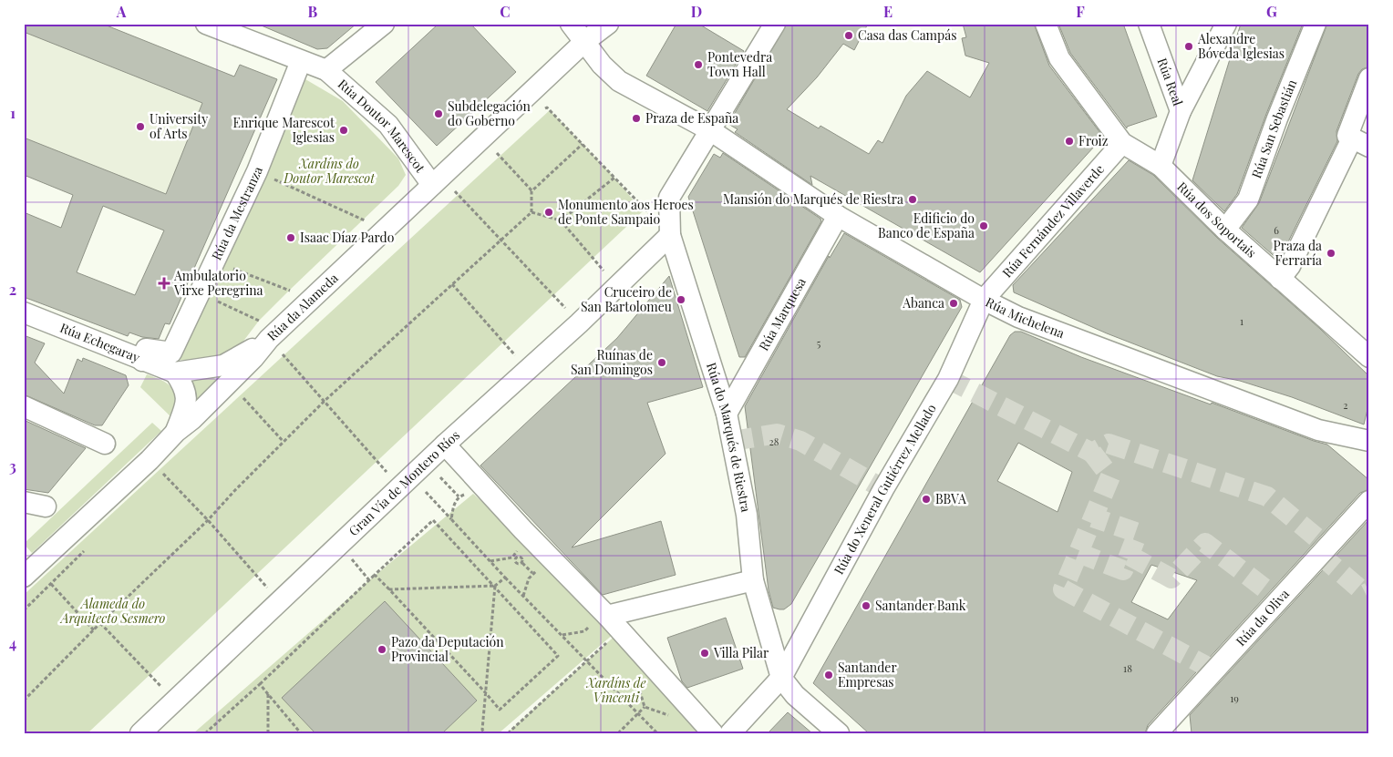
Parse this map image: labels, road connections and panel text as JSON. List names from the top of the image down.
{
  "streets": {
    "street": [
      "Rúa Real",
      "Rúa Doutor Marescot",
      "Rúa San Sebastián",
      "Rúa da Mestranza",
      "Rúa dos Soportais",
      "Rúa Fernández Villaverde",
      "Rúa da Alameda",
      "Rúa Marquesa",
      "Rúa Michelena",
      "Rúa Echegaray",
      "Rúa do Marqués de Riestra",
      "Gran Vía de Montero Ríos",
      "Rúa do Xeneral Gutiérrez Mellado",
      "Rúa da Oliva"
    ]
  },
  "crossings": [
    ["Rúa Real", "Rúa dos Soportais"],
    ["Rúa Doutor Marescot", "Rúa da Alameda"],
    ["Rúa San Sebastián", "Rúa dos Soportais"],
    ["Rúa da Mestranza", "Rúa Echegaray"],
    ["Rúa dos Soportais", "Rúa Fernández Villaverde"],
    ["Rúa Fernández Villaverde", "Rúa Michelena"],
    ["Rúa Fernández Villaverde", "Rúa do Xeneral Gutiérrez Mellado"],
    ["Rúa da Alameda", "Rúa Michelena"],
    ["Rúa da Alameda", "Rúa Echegaray"],
    ["Rúa Marquesa", "Rúa Michelena"],
    ["Rúa Marquesa", "Rúa do Marqués de Riestra"],
    ["Rúa Michelena", "Rúa do Marqués de Riestra"],
    ["Rúa Michelena", "Rúa do Xeneral Gutiérrez Mellado"],
    ["Rúa do Marqués de Riestra", "Gran Vía de Montero Ríos"],
    ["Rúa do Marqués de Riestra", "Rúa do Xeneral Gutiérrez Mellado"]
  ],
  "parks": ["Xardíns do Doutor Marescot", "Alameda do Arquitecto Sesmero", "Xardíns de Vincenti"],
  "places": {
    "other": [
      "Casa das Campás",
      "Alexandre Bóveda Iglesias",
      "Pontevedra Town Hall",
      "Subdelegación do Goberno",
      "Praza de España",
      "University of Arts",
      "Enrique Marescot Iglesias",
      "Froiz",
      "Mansión do Marqués de Riestra",
      "Monumento aos Heroes de Ponte Sampaio",
      "Edificio do Banco de España",
      "Isaac Díaz Pardo",
      "Praza da Ferraría",
      "Cruceiro de San Bartolomeu",
      "Abanca",
      "Ruínas de San Domingos",
      "BBVA",
      "Santander Bank",
      "Pazo da Deputación Provincial",
      "Villa Pilar",
      "Santander Empresas"
    ],
    "health": ["Ambulatorio Virxe Peregrina"]
  },
  "house_numbers": [
    "6",
    "1",
    "5",
    "2",
    "28",
    "18",
    "19"
  ],
  "grid": {
    "columns": [
      "A",
      "B",
      "C",
      "D",
      "E",
      "F",
      "G"
    ],
    "rows": [
      "1",
      "2",
      "3",
      "4"
    ]
  }
}
